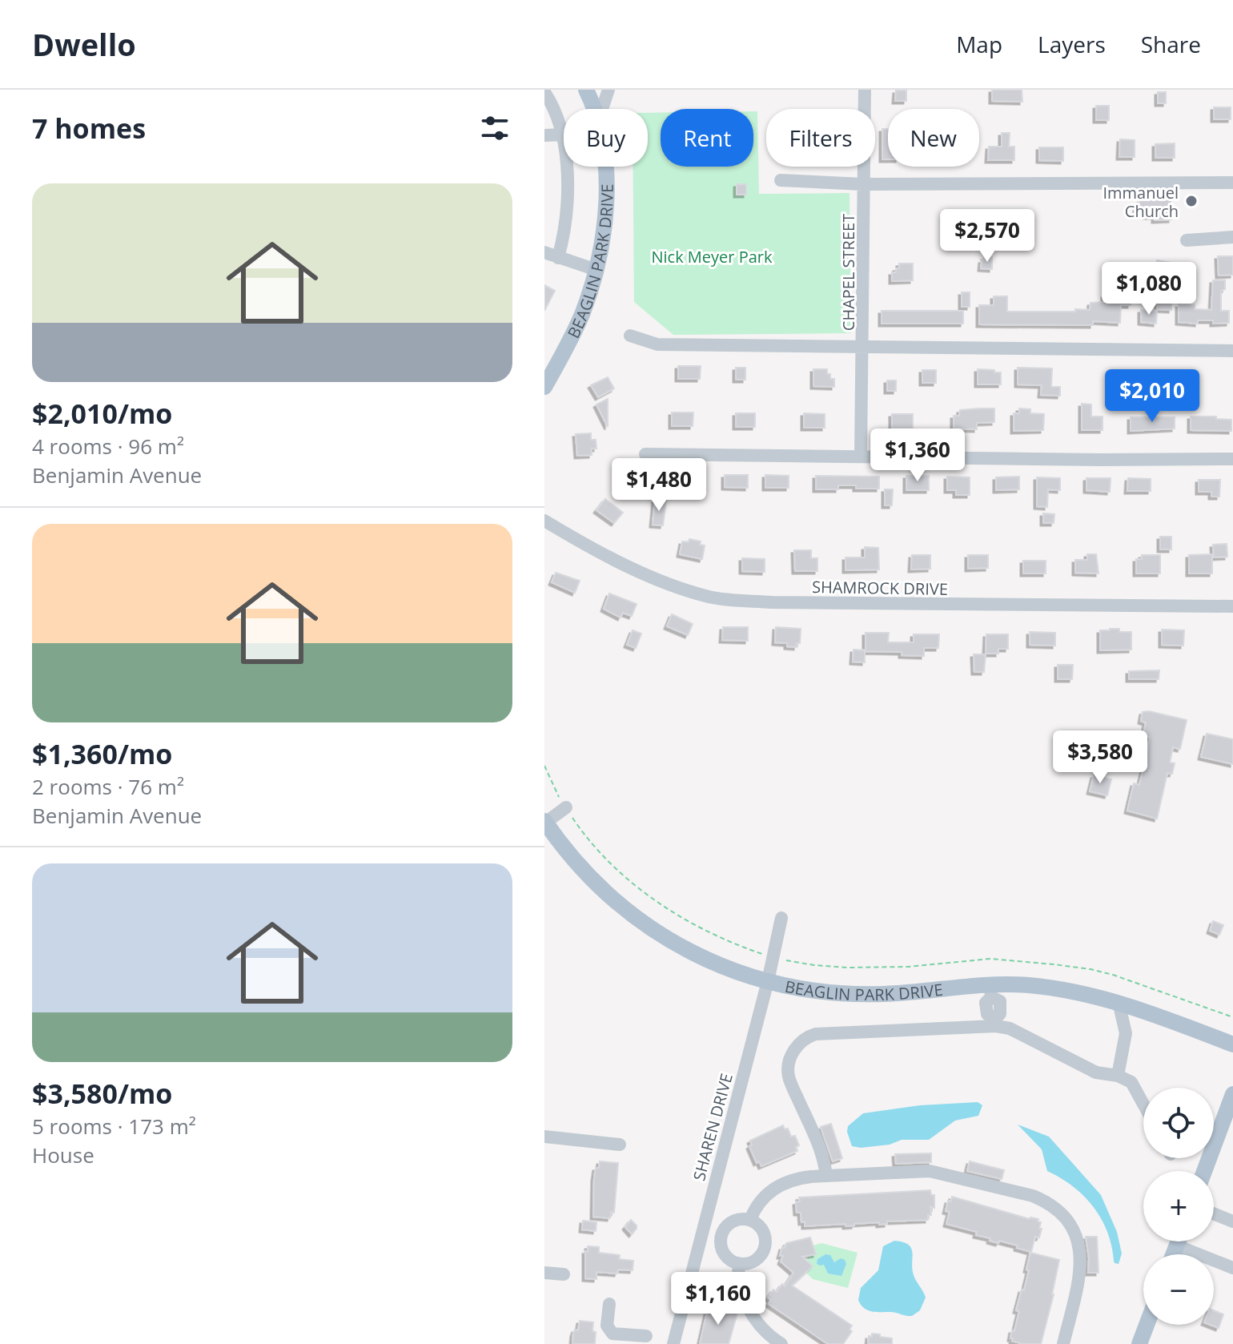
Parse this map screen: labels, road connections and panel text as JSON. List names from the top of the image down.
{
  "streets": {
    "main road": ["BEAGLIN PARK DRIVE"],
    "street": ["CHAPEL STREET", "SHAMROCK DRIVE", "SHAREN DRIVE"]
  },
  "crossings": [
    ["BEAGLIN PARK DRIVE", "SHAREN DRIVE"]
  ],
  "parks": ["Nick Meyer Park"],
  "places": ["Immanuel Church"],
  "page": {
    "header": "Dwello",
    "nav": ["Map", "Layers", "Share"],
    "heading": "7 homes",
    "chip": [
      "Buy",
      "Rent",
      "Filters",
      "New"
    ],
    "list": [
      {
        "name": "$2,010/mo",
        "note": "4 rooms · 96 m² · Benjamin Avenue"
      },
      {
        "name": "$1,360/mo",
        "note": "2 rooms · 76 m² · Benjamin Avenue"
      },
      {
        "name": "$3,580/mo",
        "note": "5 rooms · 173 m² · House"
      }
    ],
    "price": [
      "$2,570",
      "$1,080",
      "$2,010",
      "$1,360",
      "$1,480",
      "$3,580",
      "$1,160"
    ],
    "map_buttons": ["+", "−"]
  }
}
